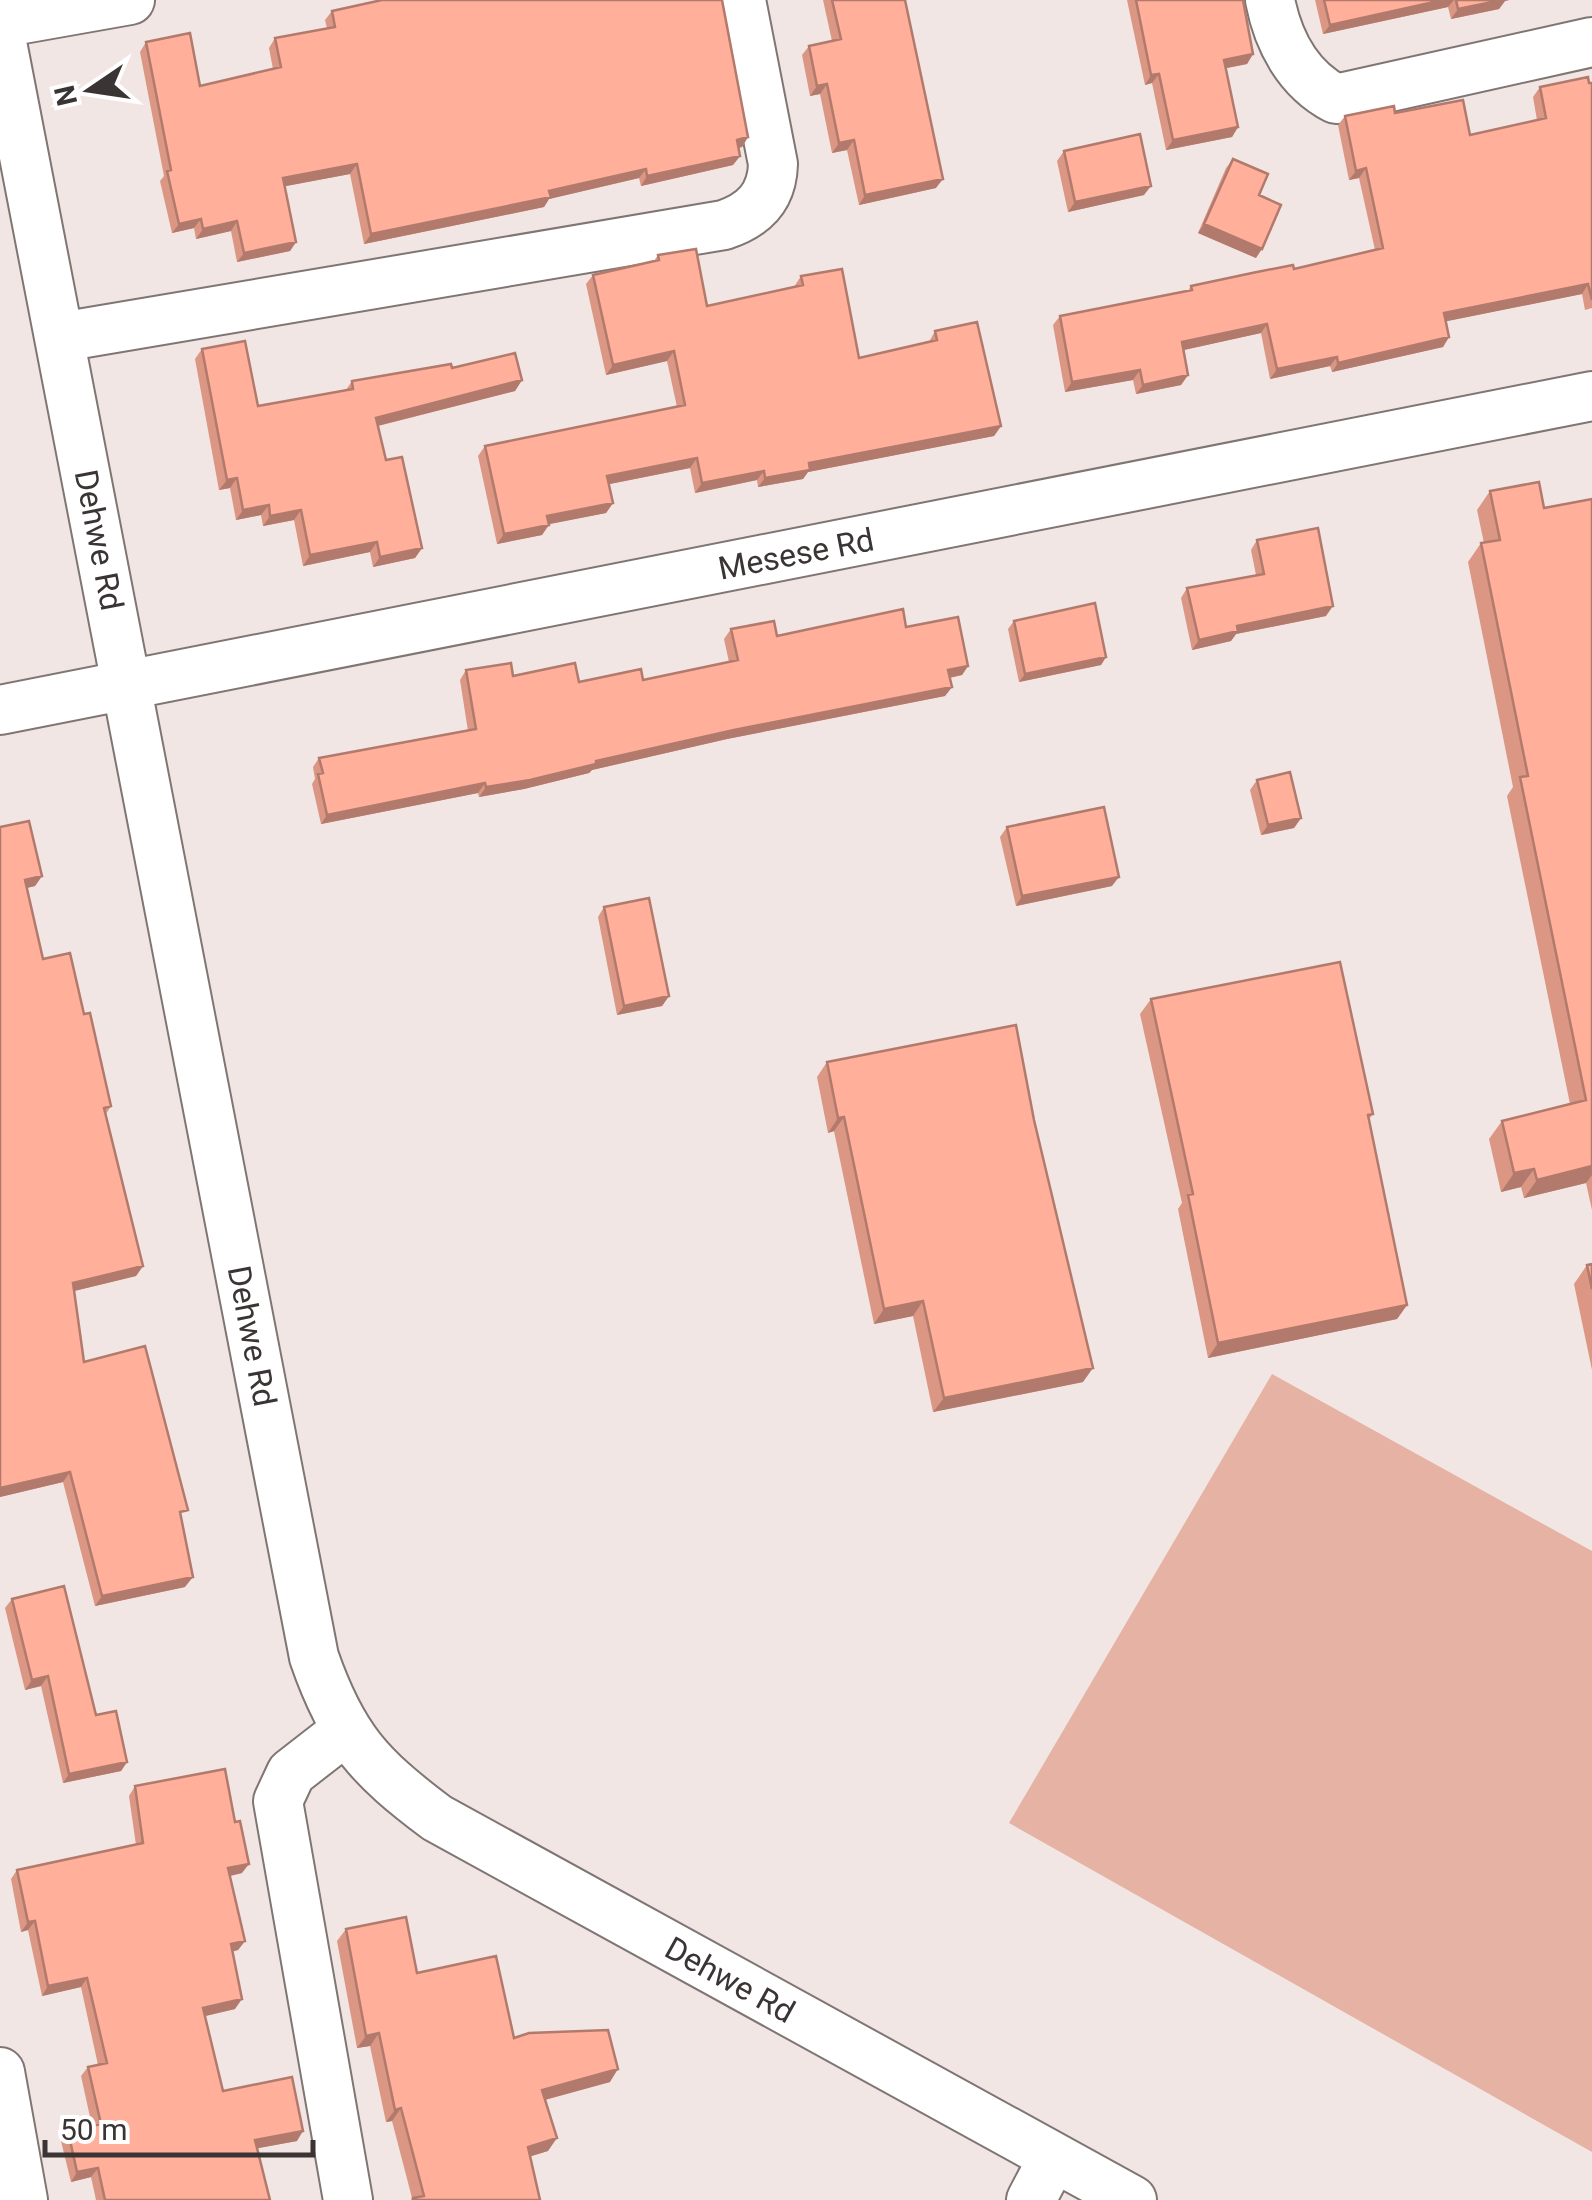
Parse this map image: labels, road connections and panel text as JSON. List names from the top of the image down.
{
  "streets": {
    "street": ["Dehwe Rd", "Mesese Rd"]
  },
  "crossings": [
    ["Dehwe Rd", "Mesese Rd"]
  ],
  "scale_bar": "50 m",
  "north": "left"
}
